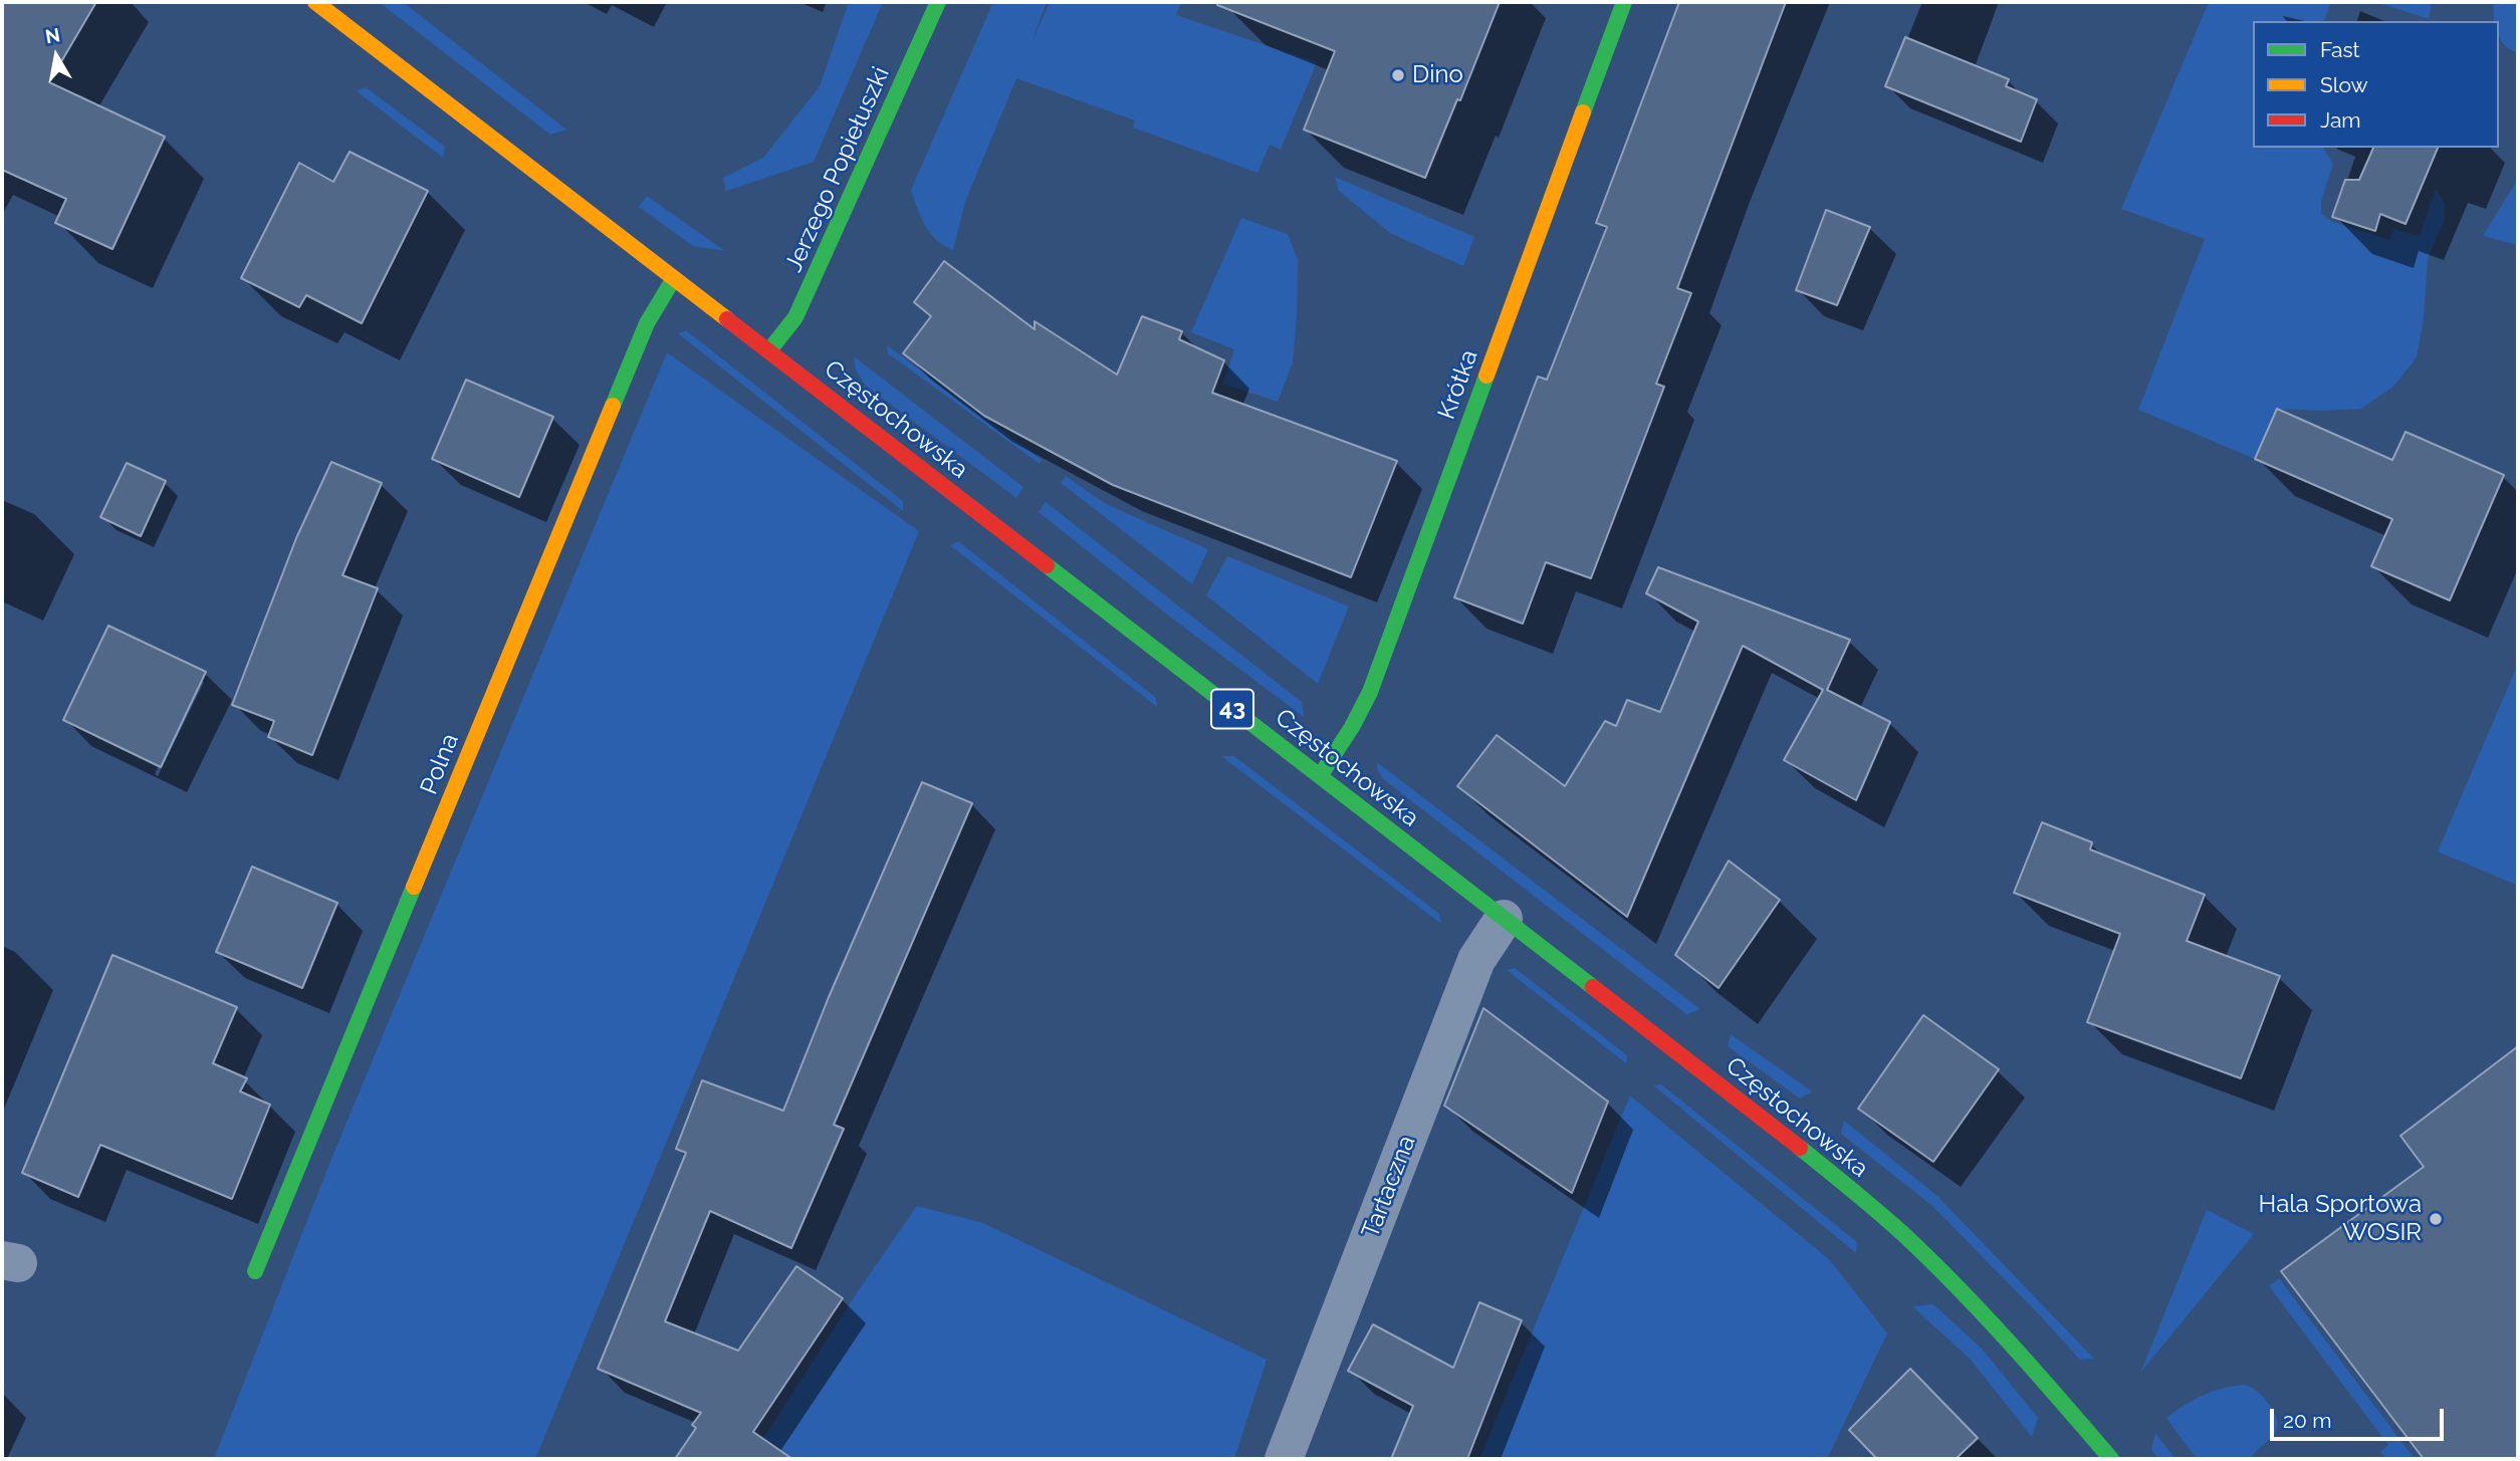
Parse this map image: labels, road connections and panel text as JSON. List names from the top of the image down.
{
  "streets": {
    "main road": [
      "Jerzego Popiełuszki",
      "Krótka",
      "Częstochowska",
      "43",
      "Polna"
    ],
    "street": ["Tartaczna"]
  },
  "crossings": [
    ["Jerzego Popiełuszki", "Częstochowska"],
    ["Krótka", "Częstochowska"],
    ["Częstochowska", "Polna"],
    ["Częstochowska", "Tartaczna"]
  ],
  "places": ["Dino", "Hala Sportowa WOSIR"],
  "legend": ["Fast", "Slow", "Jam"],
  "scale_bar": "20 m",
  "north": "top"
}
